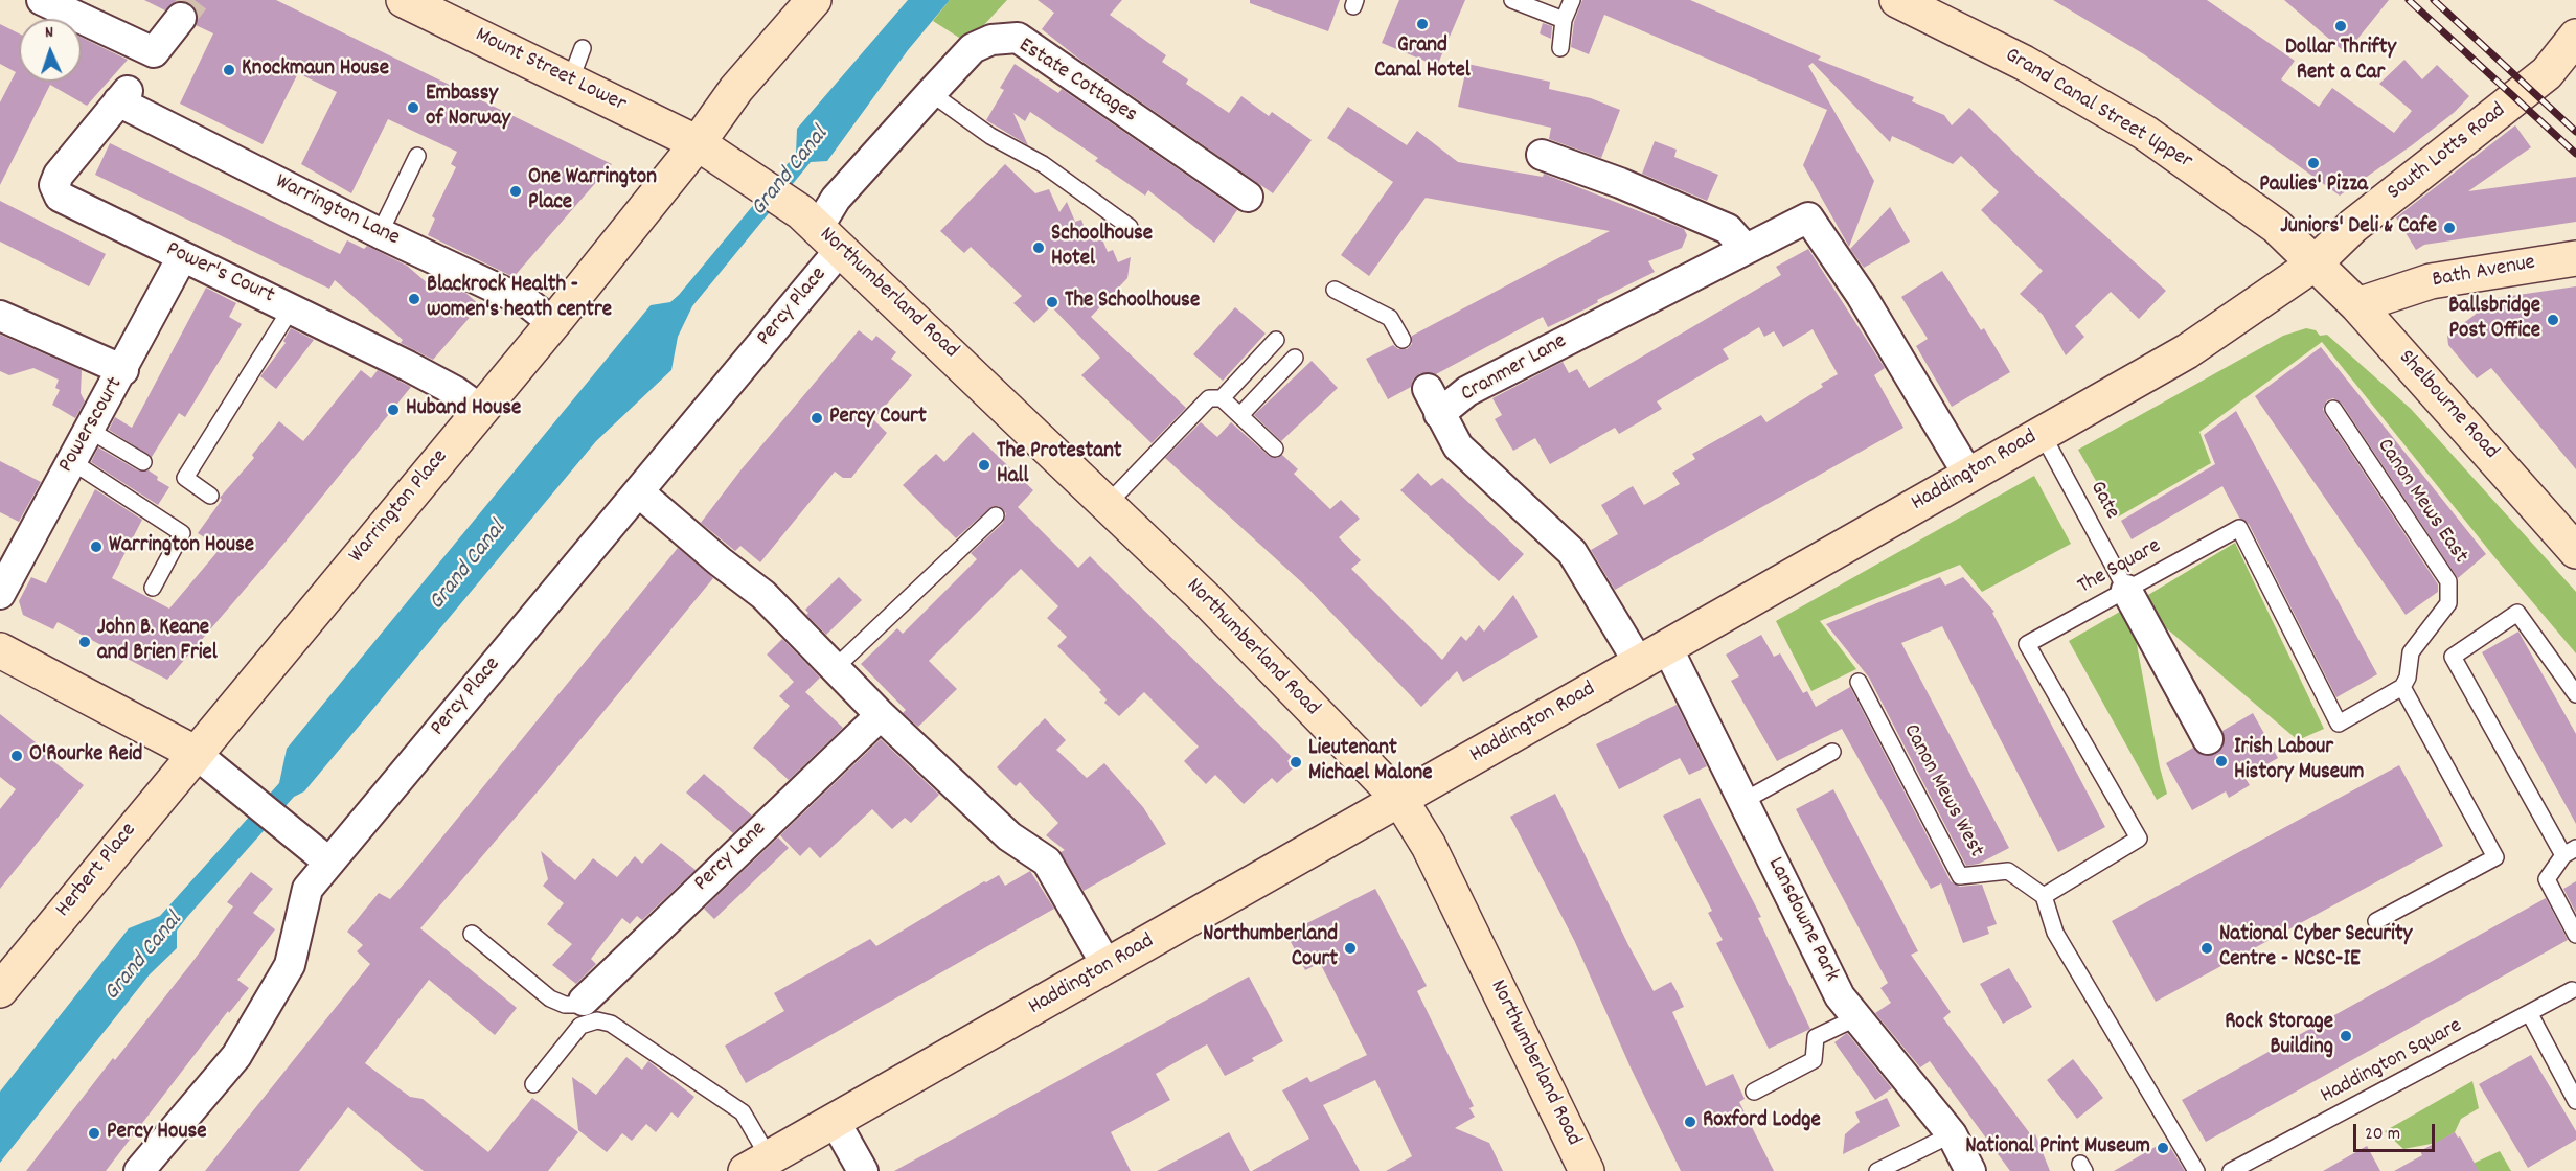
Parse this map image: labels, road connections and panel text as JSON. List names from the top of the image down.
{
  "streets": {
    "main road": [
      "Mount Street Lower",
      "Grand Canal Street Upper",
      "South Lotts Road",
      "Bath Avenue",
      "Northumberland Road",
      "Shelbourne Road",
      "Haddington Road",
      "Warrington Place",
      "Herbert Place"
    ],
    "street": [
      "Estate Cottages",
      "Warrington Lane",
      "Power's Court",
      "Percy Place",
      "Cranmer Lane",
      "Powerscourt",
      "Percy Lane",
      "Lansdowne Park"
    ],
    "lane": [
      "Gate",
      "Canon Mews East",
      "The Square",
      "Canon Mews West",
      "Haddington Square"
    ]
  },
  "crossings": [
    ["Mount Street Lower", "Northumberland Road"],
    ["Mount Street Lower", "Warrington Place"],
    ["Estate Cottages", "Northumberland Road"],
    ["Estate Cottages", "Percy Place"],
    ["Grand Canal Street Upper", "South Lotts Road"],
    ["Grand Canal Street Upper", "Shelbourne Road"],
    ["Grand Canal Street Upper", "Haddington Road"],
    ["South Lotts Road", "Shelbourne Road"],
    ["South Lotts Road", "Haddington Road"],
    ["Warrington Lane", "Power's Court"],
    ["Warrington Lane", "Warrington Place"],
    ["Bath Avenue", "Shelbourne Road"],
    ["Power's Court", "Powerscourt"],
    ["Power's Court", "Warrington Place"],
    ["Northumberland Road", "Percy Place"],
    ["Northumberland Road", "Haddington Road"],
    ["Cranmer Lane", "Haddington Road"],
    ["Cranmer Lane", "Lansdowne Park"],
    ["Shelbourne Road", "Haddington Road"],
    ["Haddington Road", "Gate"],
    ["Haddington Road", "Lansdowne Park"],
    ["Gate", "The Square"],
    ["Canon Mews East", "The Square"],
    ["Warrington Place", "Herbert Place"],
    ["The Square", "Canon Mews West"]
  ],
  "water": ["Grand Canal"],
  "places": [
    "Grand Canal Hotel",
    "Dollar Thrifty Rent a Car",
    "Knockmaun House",
    "Embassy of Norway",
    "Paulies' Pizza",
    "One Warrington Place",
    "Juniors' Deli & Cafe",
    "Schoolhouse Hotel",
    "Blackrock Health - women's heath centre",
    "The Schoolhouse",
    "Ballsbridge Post Office",
    "Huband House",
    "Percy Court",
    "The Protestant Hall",
    "Warrington House",
    "John B. Keane and Brien Friel",
    "O'Rourke Reid",
    "Irish Labour History Museum",
    "Lieutenant Michael Malone",
    "Northumberland Court",
    "National Cyber Security Centre - NCSC-IE",
    "Rock Storage Building",
    "Roxford Lodge",
    "Percy House",
    "National Print Museum"
  ],
  "scale_bar": "20 m",
  "north": "top"
}
